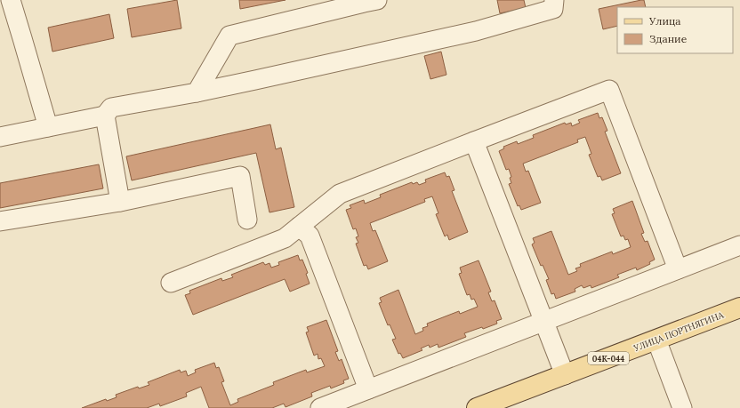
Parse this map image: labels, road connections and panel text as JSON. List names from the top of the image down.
{
  "streets": {
    "main road": ["УЛИЦА ПОРТНЯГИНА", "04К-044"]
  },
  "legend": ["Улица", "Здание"]
}
